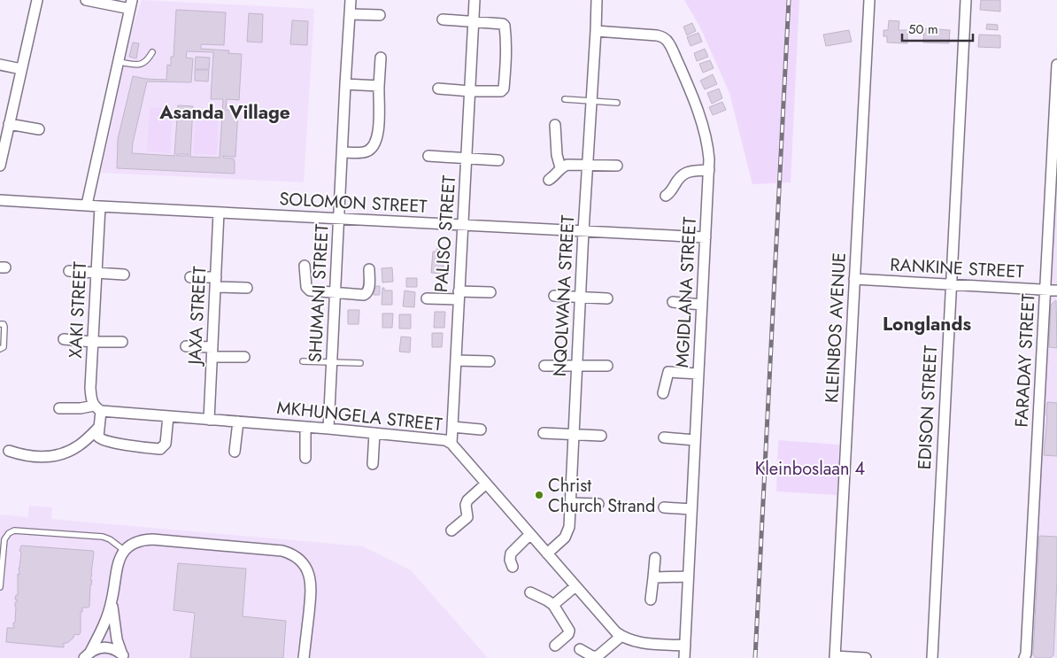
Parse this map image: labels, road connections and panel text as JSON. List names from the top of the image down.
{
  "streets": {
    "street": [
      "SOLOMON STREET",
      "PALISO STREET",
      "RANKINE STREET",
      "MGIDLANA STREET",
      "SHUMANI STREET",
      "NQOLWANA STREET",
      "XAKI STREET",
      "JAXA STREET",
      "KLEINBOS AVENUE",
      "FARADAY STREET",
      "EDISON STREET",
      "MKHUNGELA STREET"
    ]
  },
  "crossings": [
    ["SOLOMON STREET", "PALISO STREET"],
    ["SOLOMON STREET", "MGIDLANA STREET"],
    ["SOLOMON STREET", "SHUMANI STREET"],
    ["SOLOMON STREET", "NQOLWANA STREET"],
    ["SOLOMON STREET", "XAKI STREET"],
    ["SOLOMON STREET", "JAXA STREET"],
    ["PALISO STREET", "MKHUNGELA STREET"],
    ["RANKINE STREET", "KLEINBOS AVENUE"],
    ["RANKINE STREET", "FARADAY STREET"],
    ["RANKINE STREET", "EDISON STREET"],
    ["MGIDLANA STREET", "NQOLWANA STREET"],
    ["MGIDLANA STREET", "MKHUNGELA STREET"],
    ["SHUMANI STREET", "MKHUNGELA STREET"],
    ["NQOLWANA STREET", "MKHUNGELA STREET"],
    ["XAKI STREET", "MKHUNGELA STREET"],
    ["JAXA STREET", "MKHUNGELA STREET"]
  ],
  "districts": ["Asanda Village", "Longlands"],
  "parks": ["Kleinboslaan 4"],
  "places": ["Christ Church Strand"],
  "scale_bar": "50 m"
}
